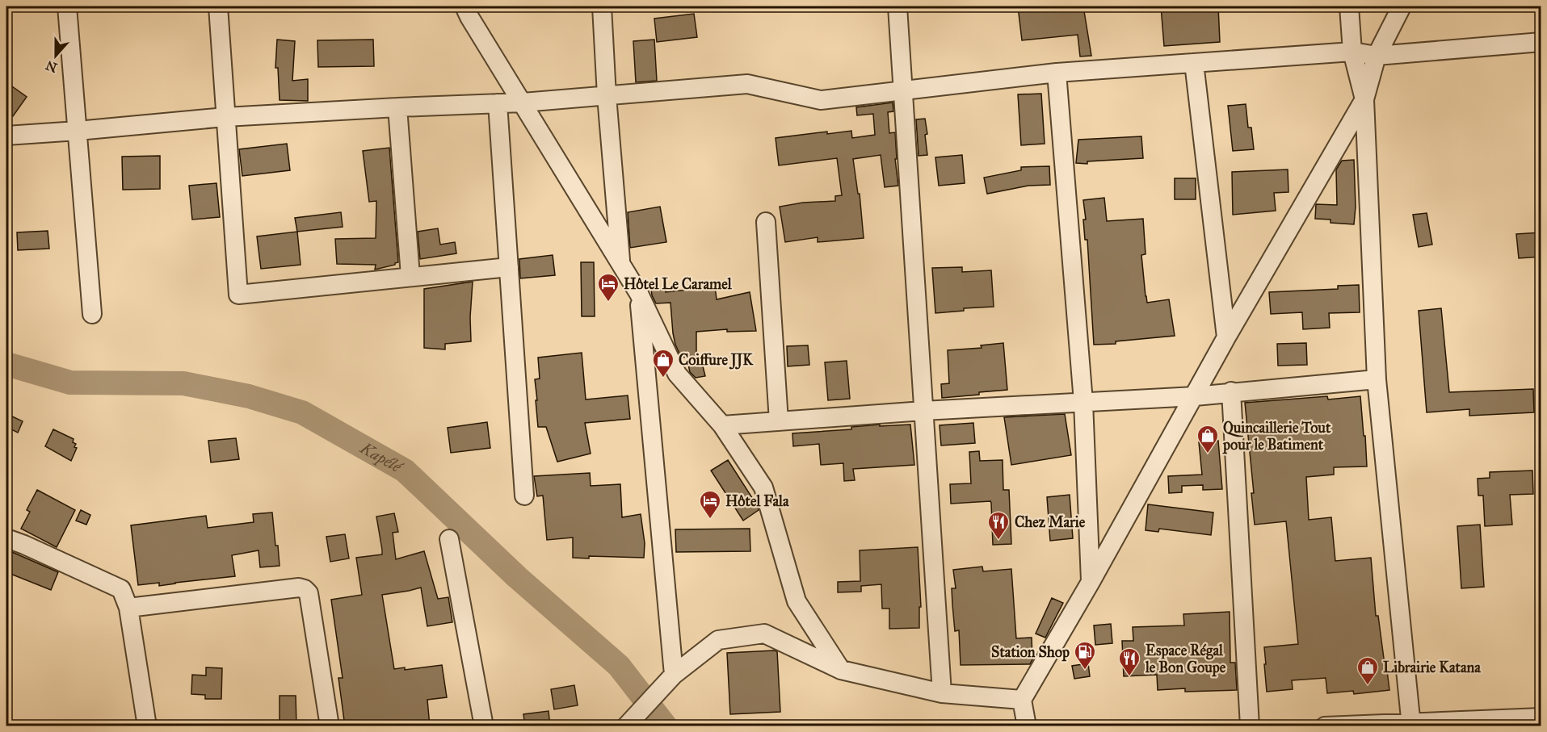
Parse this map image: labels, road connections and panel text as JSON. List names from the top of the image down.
{
  "water": ["Kapélé"],
  "places": {
    "hotel": ["Hôtel Le Caramel", "Hôtel Fala"],
    "shop": ["Coiffure JJK", "Quincaillerie Tout pour le Batiment", "Librairie Katana"],
    "restaurant": ["Chez Marie", "Espace Régal le Bon Goupe"],
    "fuel station": ["Station Shop"]
  },
  "north": "bottom"
}
